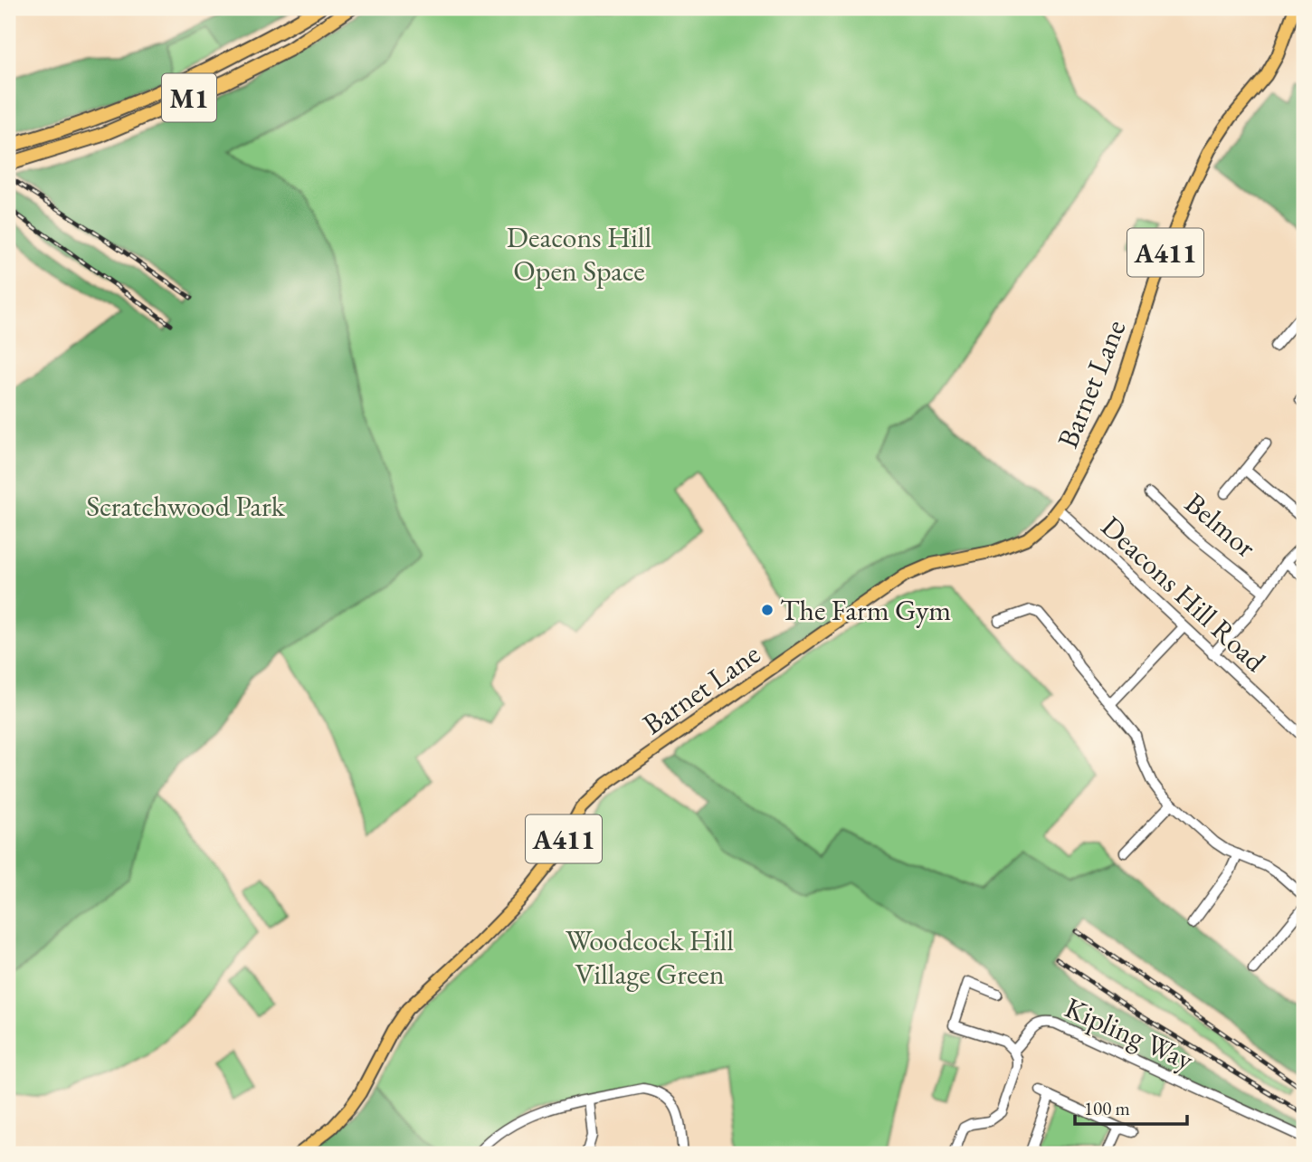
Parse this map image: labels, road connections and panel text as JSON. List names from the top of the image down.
{
  "streets": {
    "highway": ["M1"],
    "main road": ["A411", "Barnet Lane"],
    "street": ["Belmor", "Deacons Hill Road", "Kipling Way"]
  },
  "crossings": [
    ["Barnet Lane", "Deacons Hill Road"]
  ],
  "parks": ["Deacons Hill Open Space", "Scratchwood Park", "Woodcock Hill Village Green"],
  "places": ["The Farm Gym"],
  "scale_bar": "100 m"
}
